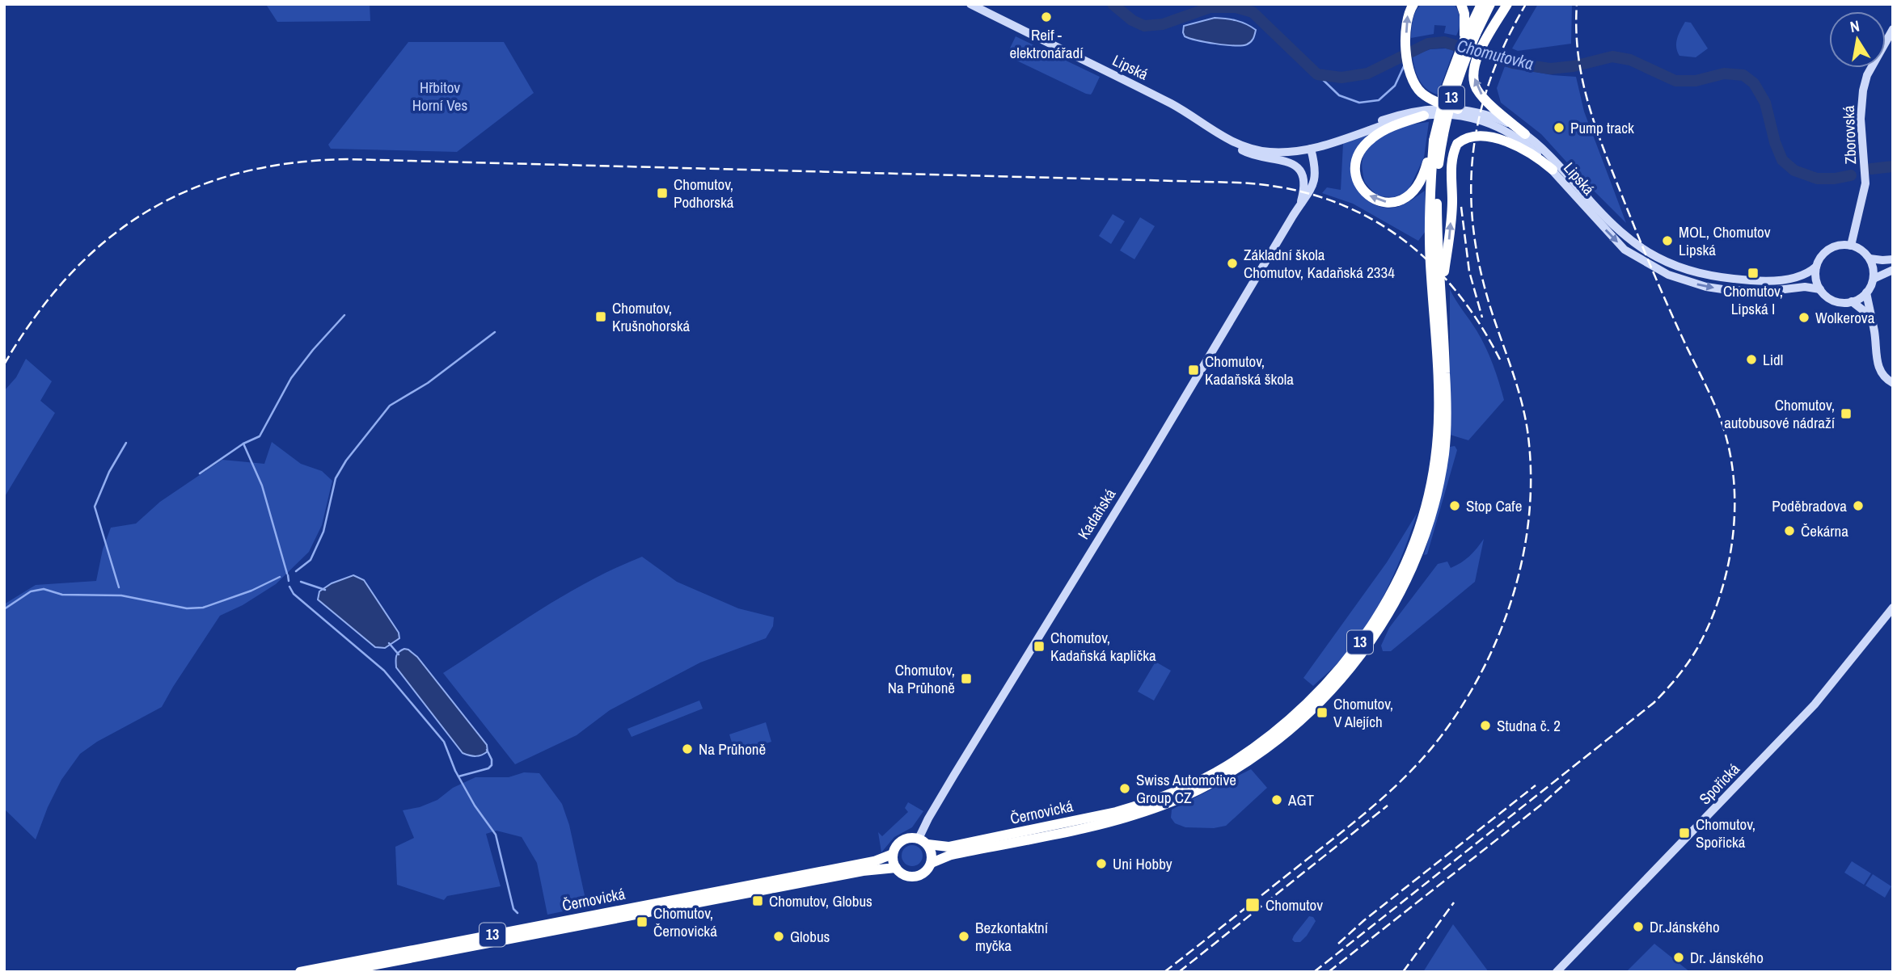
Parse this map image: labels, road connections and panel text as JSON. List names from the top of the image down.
{
  "streets": {
    "highway": ["13", "Černovická"],
    "street": [
      "Lipská",
      "Zborovská",
      "Kadaňská",
      "Spořická"
    ]
  },
  "crossings": [
    ["Lipská", "Zborovská"],
    ["Lipská", "Kadaňská"],
    ["13", "Černovická"],
    ["Kadaňská", "Černovická"]
  ],
  "water": ["Chomutovka"],
  "parks": ["Hřbitov Horní Ves"],
  "places": {
    "other": [
      "Reif - elektronářadí",
      "Pump track",
      "MOL, Chomutov Lipská",
      "Základní škola Chomutov, Kadaňská 2334",
      "Wolkerova",
      "Lidl",
      "Stop Cafe",
      "Poděbradova",
      "Čekárna",
      "Studna č. 2",
      "Na Průhoně",
      "Swiss Automotive Group CZ",
      "AGT",
      "Uni Hobby",
      "Dr.Jánského",
      "Globus",
      "Bezkontaktní myčka",
      "Dr. Jánského"
    ],
    "transit": [
      "Chomutov, Podhorská",
      "Chomutov, Lipská I",
      "Chomutov, Krušnohorská",
      "Chomutov, Kadaňská škola",
      "Chomutov, autobusové nádraží",
      "Chomutov, Kadaňská kaplička",
      "Chomutov, Na Průhoně",
      "Chomutov, V Alejích",
      "Chomutov, Spořická",
      "Chomutov, Globus",
      "Chomutov",
      "Chomutov, Černovická"
    ]
  },
  "north": "top"
}
